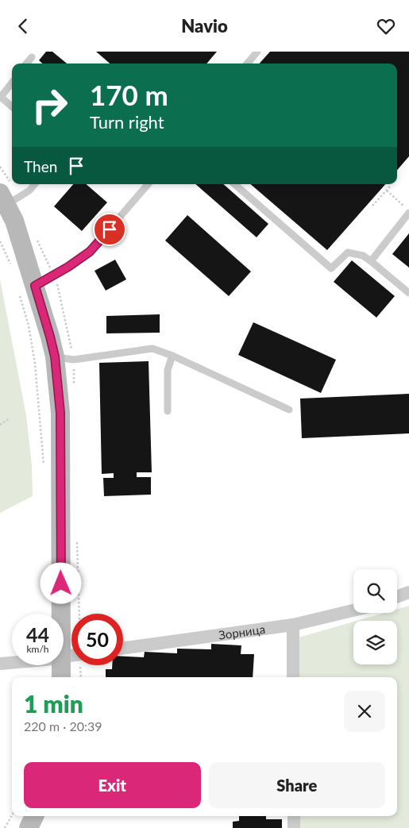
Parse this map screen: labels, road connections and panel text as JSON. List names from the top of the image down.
{
  "streets": {
    "street": ["Зорница"]
  },
  "page": {
    "header": "Navio",
    "turn": ["170 m", "Turn right"],
    "then": "Then",
    "speed": "44 km/h",
    "limit": "50",
    "heading": ["1 min", "220 m · 20:39"],
    "buttons": ["Exit", "Share"]
  }
}
